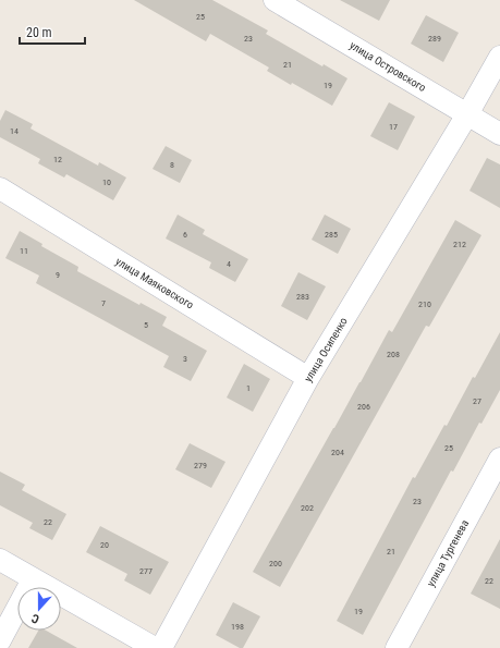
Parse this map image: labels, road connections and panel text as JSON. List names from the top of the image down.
{
  "streets": {
    "street": [
      "улица Островского",
      "улица Маяковского",
      "улица Осипенко",
      "улица Тургенева"
    ]
  },
  "crossings": [
    ["улица Островского", "улица Осипенко"],
    ["улица Маяковского", "улица Осипенко"]
  ],
  "house_numbers": [
    "25",
    "23",
    "289",
    "21",
    "19",
    "17",
    "14",
    "12",
    "8",
    "10",
    "6",
    "285",
    "212",
    "11",
    "4",
    "9",
    "283",
    "7",
    "210",
    "5",
    "208",
    "3",
    "1",
    "27",
    "206",
    "25",
    "204",
    "279",
    "23",
    "202",
    "22",
    "20",
    "21",
    "200",
    "277",
    "22",
    "19",
    "198"
  ],
  "scale_bar": "20 m",
  "north": "bottom"
}
